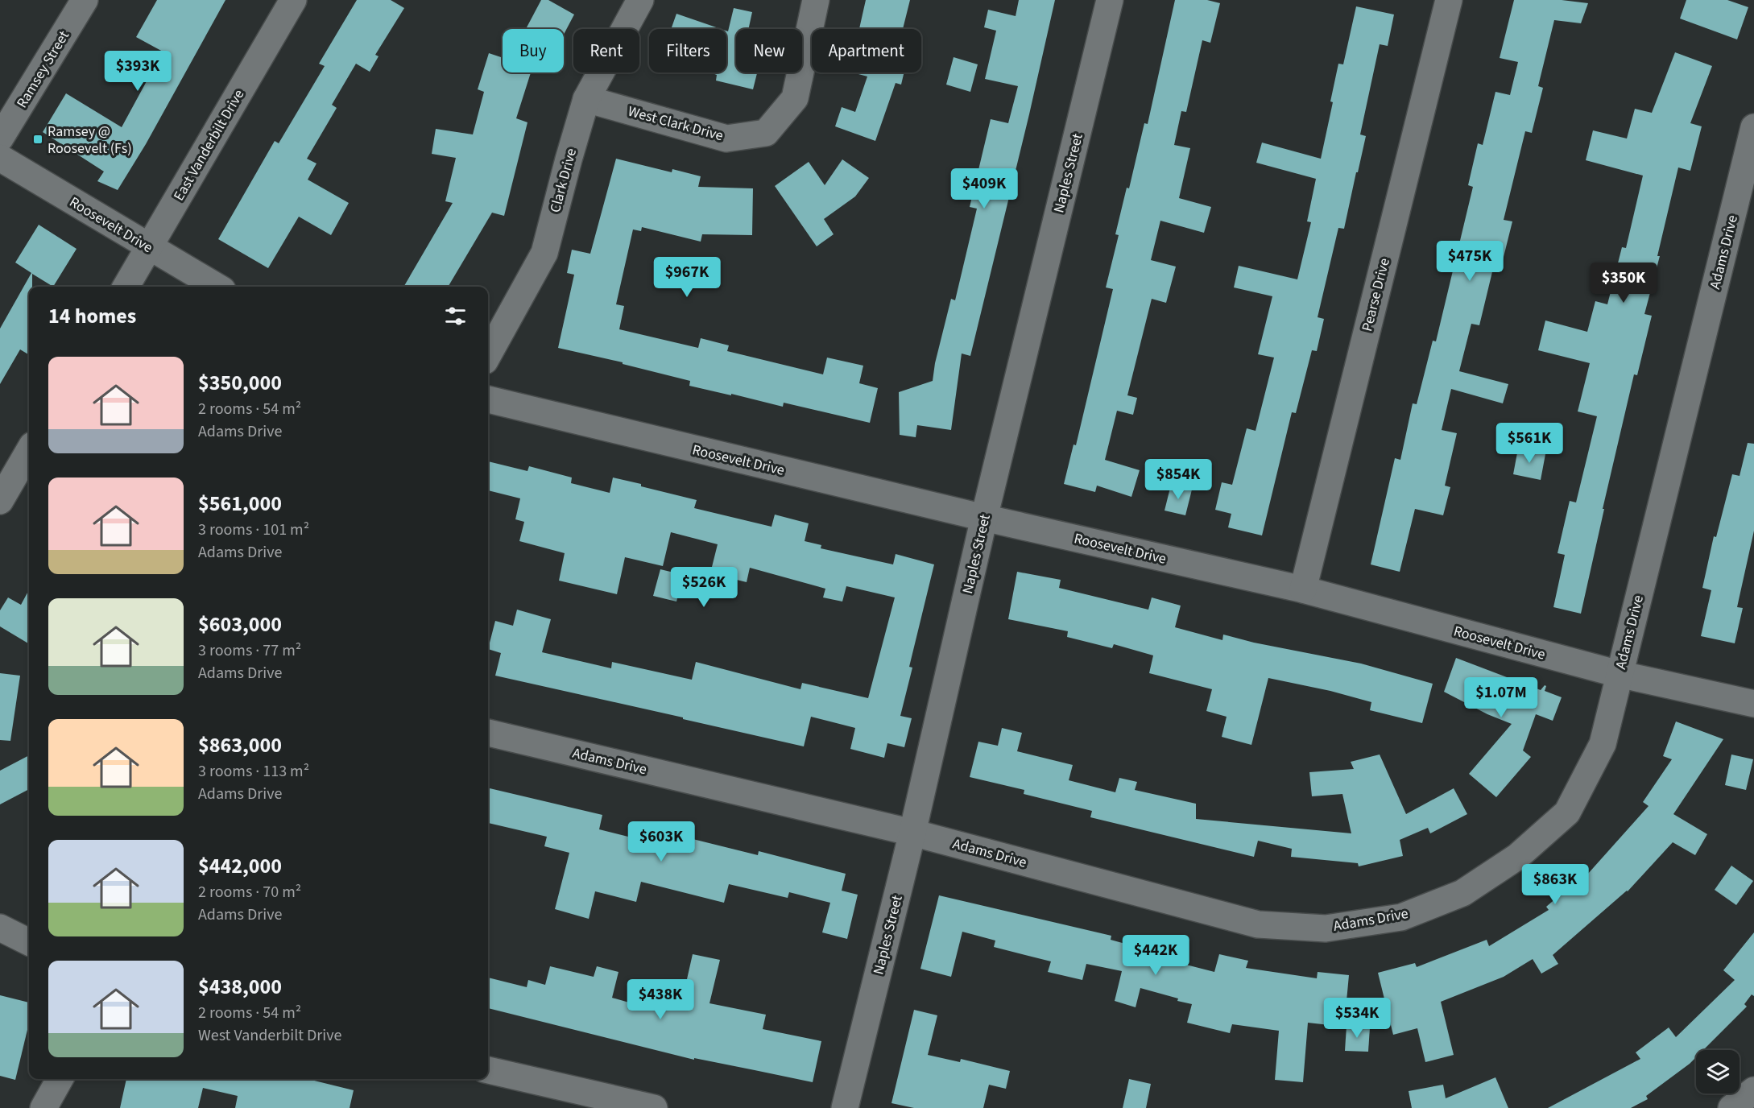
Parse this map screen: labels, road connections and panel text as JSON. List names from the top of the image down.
{
  "streets": {
    "street": [
      "Ramsey Street",
      "West Clark Drive",
      "East Vanderbilt Drive",
      "Naples Street",
      "Clark Drive",
      "Roosevelt Drive",
      "Adams Drive",
      "Pearse Drive"
    ]
  },
  "crossings": [
    ["West Clark Drive", "Clark Drive"],
    ["East Vanderbilt Drive", "Roosevelt Drive"],
    ["Naples Street", "Roosevelt Drive"],
    ["Naples Street", "Adams Drive"],
    ["Roosevelt Drive", "Adams Drive"],
    ["Roosevelt Drive", "Pearse Drive"]
  ],
  "places": {
    "transit": ["Ramsey @ Roosevelt (Fs)"]
  },
  "page": {
    "chip": [
      "Buy",
      "Rent",
      "Filters",
      "New",
      "Apartment"
    ],
    "price": [
      "$393K",
      "$409K",
      "$475K",
      "$967K",
      "$350K",
      "$561K",
      "$854K",
      "$526K",
      "$1.07M",
      "$603K",
      "$863K",
      "$442K",
      "$438K",
      "$534K"
    ],
    "heading": "14 homes",
    "list": [
      {
        "name": "$350,000",
        "note": "2 rooms · 54 m² · Adams Drive"
      },
      {
        "name": "$561,000",
        "note": "3 rooms · 101 m² · Adams Drive"
      },
      {
        "name": "$603,000",
        "note": "3 rooms · 77 m² · Adams Drive"
      },
      {
        "name": "$863,000",
        "note": "3 rooms · 113 m² · Adams Drive"
      },
      {
        "name": "$442,000",
        "note": "2 rooms · 70 m² · Adams Drive"
      },
      {
        "name": "$438,000",
        "note": "2 rooms · 54 m² · West Vanderbilt Drive"
      }
    ]
  }
}
